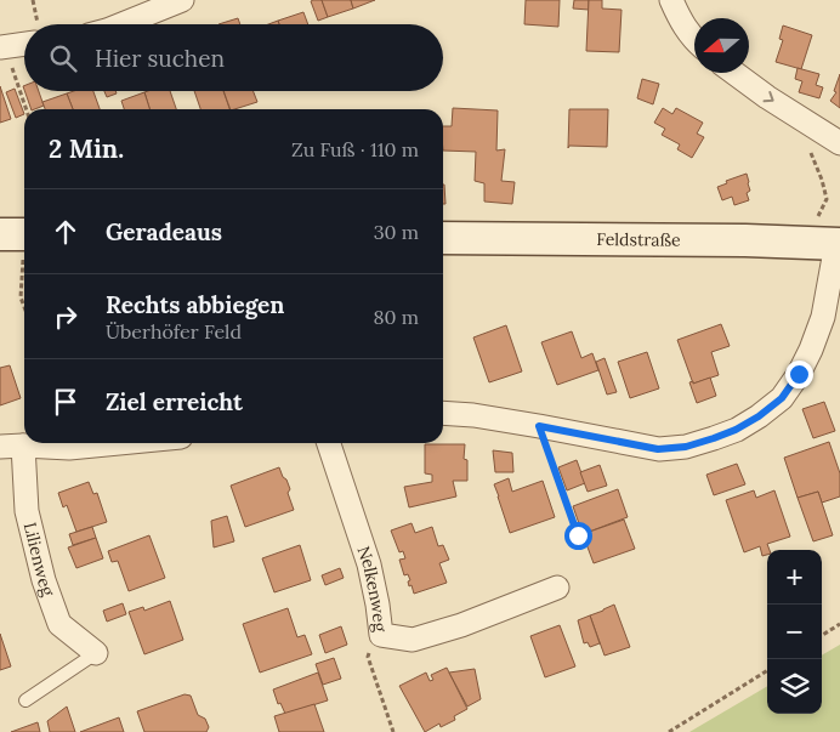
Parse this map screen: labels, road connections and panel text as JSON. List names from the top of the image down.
{
  "streets": {
    "main road": ["Feldstraße"],
    "street": ["Lilienweg", "Nelkenweg"]
  },
  "north": "left",
  "page": {
    "search": "Hier suchen",
    "heading": ["2 Min.", "Zu Fuß · 110 m"],
    "list": [
      ["Geradeaus", "30 m"],
      ["Rechts abbiegen", "Überhöfer Feld", "80 m"],
      "Ziel erreicht"
    ],
    "map_buttons": ["+", "−"]
  }
}
